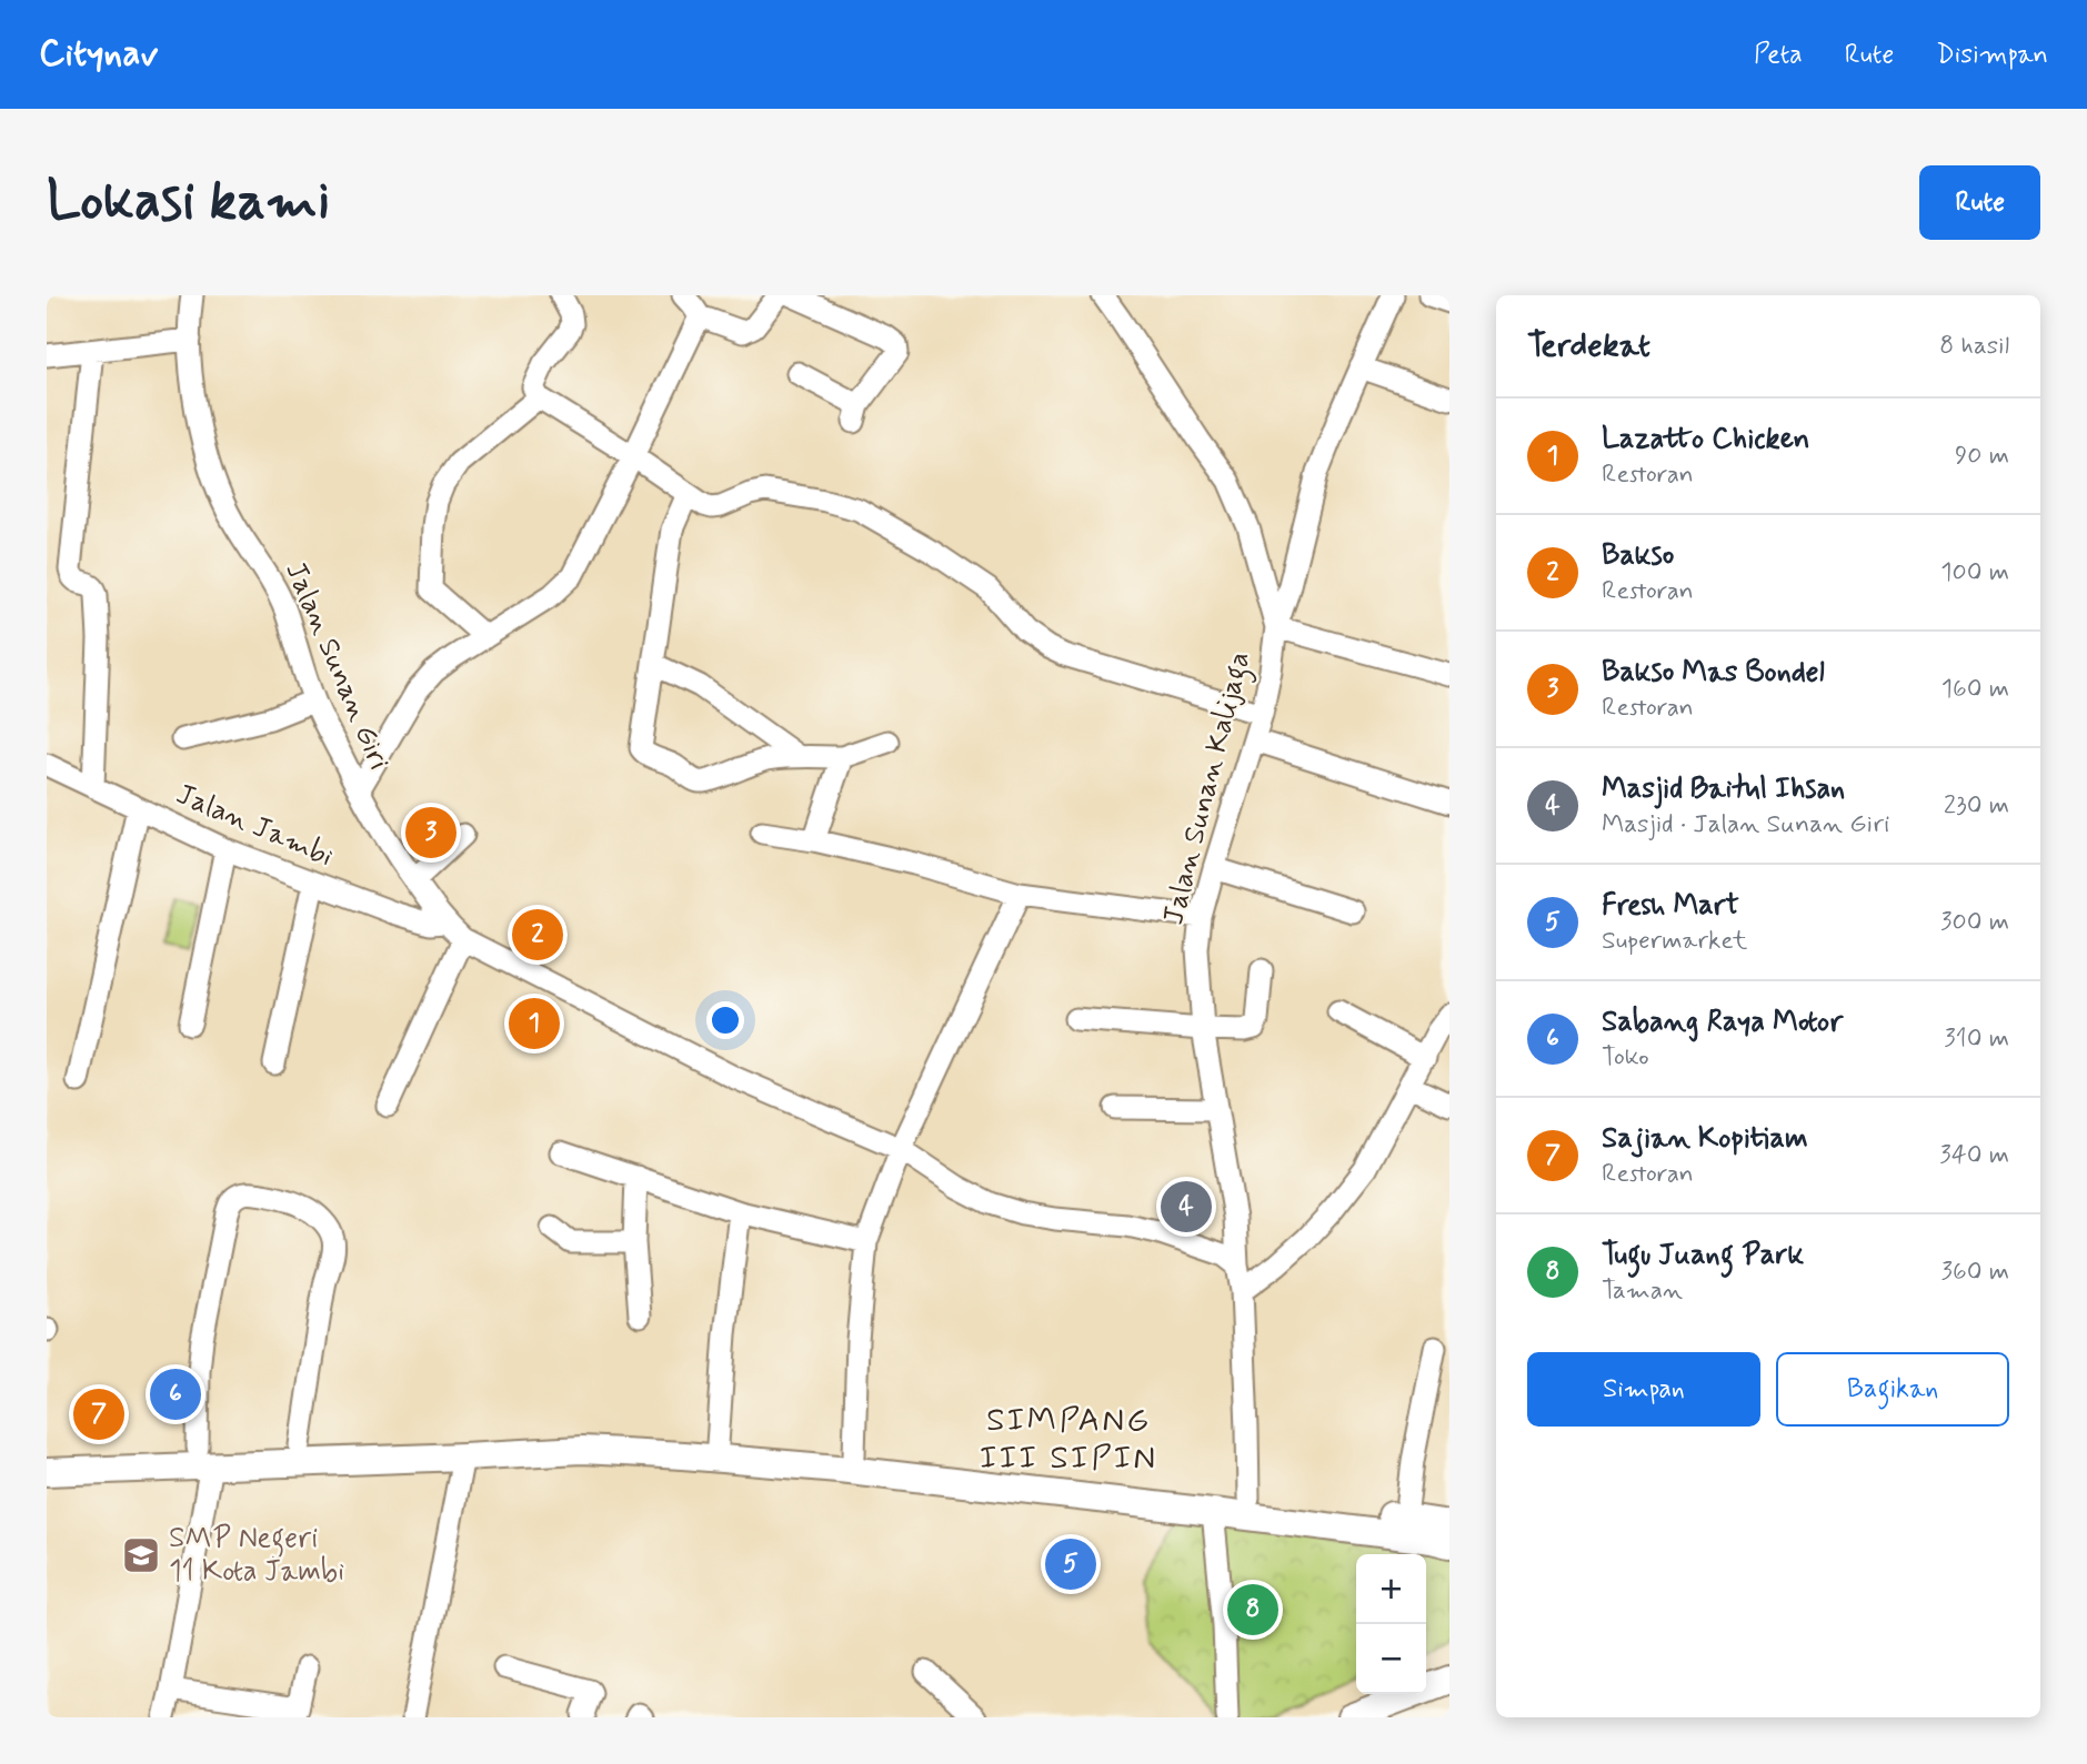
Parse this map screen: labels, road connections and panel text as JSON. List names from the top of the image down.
{
  "streets": {
    "street": ["Jalan Sunan Giri", "Jalan Sunan Kalijaga", "Jalan Jambi"]
  },
  "crossings": [
    ["Jalan Sunan Giri", "Jalan Sunan Kalijaga"],
    ["Jalan Sunan Giri", "Jalan Jambi"]
  ],
  "districts": ["SIMPANG III SIPIN"],
  "places": {
    "school or university": ["SMP Negeri 11 Kota Jambi"]
  },
  "page": {
    "header": "Citynav",
    "nav": ["Peta", "Rute", "Disimpan"],
    "buttons": [
      "Rute",
      ["Simpan", "Bagikan"]
    ],
    "title": "Lokasi kami",
    "heading": ["Terdekat", "8 hasil"],
    "list": [
      {
        "mark": "1",
        "name": "Lazatto Chicken",
        "note": "Restoran",
        "value": "90 m"
      },
      {
        "mark": "2",
        "name": "Bakso",
        "note": "Restoran",
        "value": "100 m"
      },
      {
        "mark": "3",
        "name": "Bakso Mas Bondel",
        "note": "Restoran",
        "value": "160 m"
      },
      {
        "mark": "4",
        "name": "Masjid Baitul Ihsan",
        "note": "Masjid · Jalan Sunan Giri",
        "value": "230 m"
      },
      {
        "mark": "5",
        "name": "Fresh Mart",
        "note": "Supermarket",
        "value": "300 m"
      },
      {
        "mark": "6",
        "name": "Sabang Raya Motor",
        "note": "Toko",
        "value": "310 m"
      },
      {
        "mark": "7",
        "name": "Sajian Kopitiam",
        "note": "Restoran",
        "value": "340 m"
      },
      {
        "mark": "8",
        "name": "Tugu Juang Park",
        "note": "Taman",
        "value": "360 m"
      }
    ],
    "pins": [
      "3",
      "2",
      "1",
      "4",
      "6",
      "7",
      "5",
      "8"
    ],
    "map_buttons": ["+", "−"]
  }
}
